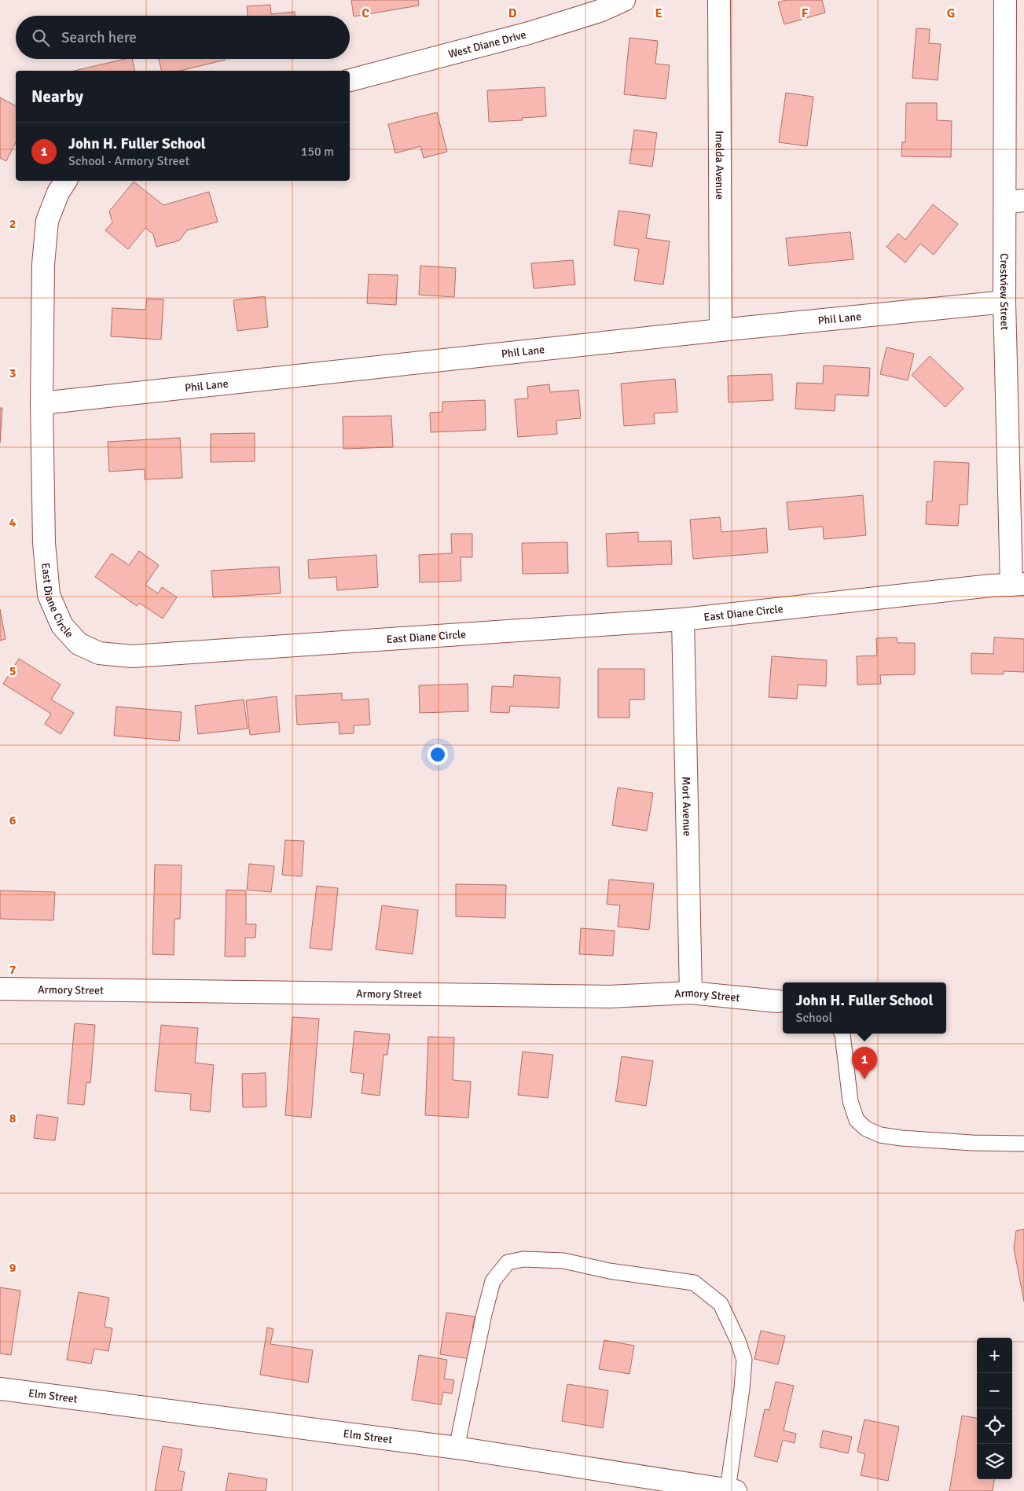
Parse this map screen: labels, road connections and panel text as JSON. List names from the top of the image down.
{
  "streets": {
    "street": [
      "West Diane Drive",
      "Imelda Avenue",
      "Crestview Street",
      "Phil Lane",
      "East Diane Circle",
      "Mort Avenue",
      "Armory Street",
      "Elm Street"
    ]
  },
  "crossings": [
    ["Imelda Avenue", "Phil Lane"],
    ["Crestview Street", "Phil Lane"],
    ["Crestview Street", "East Diane Circle"],
    ["Phil Lane", "East Diane Circle"],
    ["East Diane Circle", "Mort Avenue"],
    ["Mort Avenue", "Armory Street"]
  ],
  "page": {
    "search": "Search here",
    "heading": "Nearby",
    "list": [
      {
        "mark": "1",
        "name": "John H. Fuller School",
        "note": "School · Armory Street",
        "value": "150 m"
      }
    ],
    "popup": ["John H. Fuller School", "School"],
    "pins": "1",
    "map_buttons": ["+", "−"]
  },
  "grid": {
    "columns": [
      "C",
      "D",
      "E",
      "F",
      "G"
    ],
    "rows": [
      "2",
      "3",
      "4",
      "5",
      "6",
      "7",
      "8",
      "9"
    ]
  }
}
